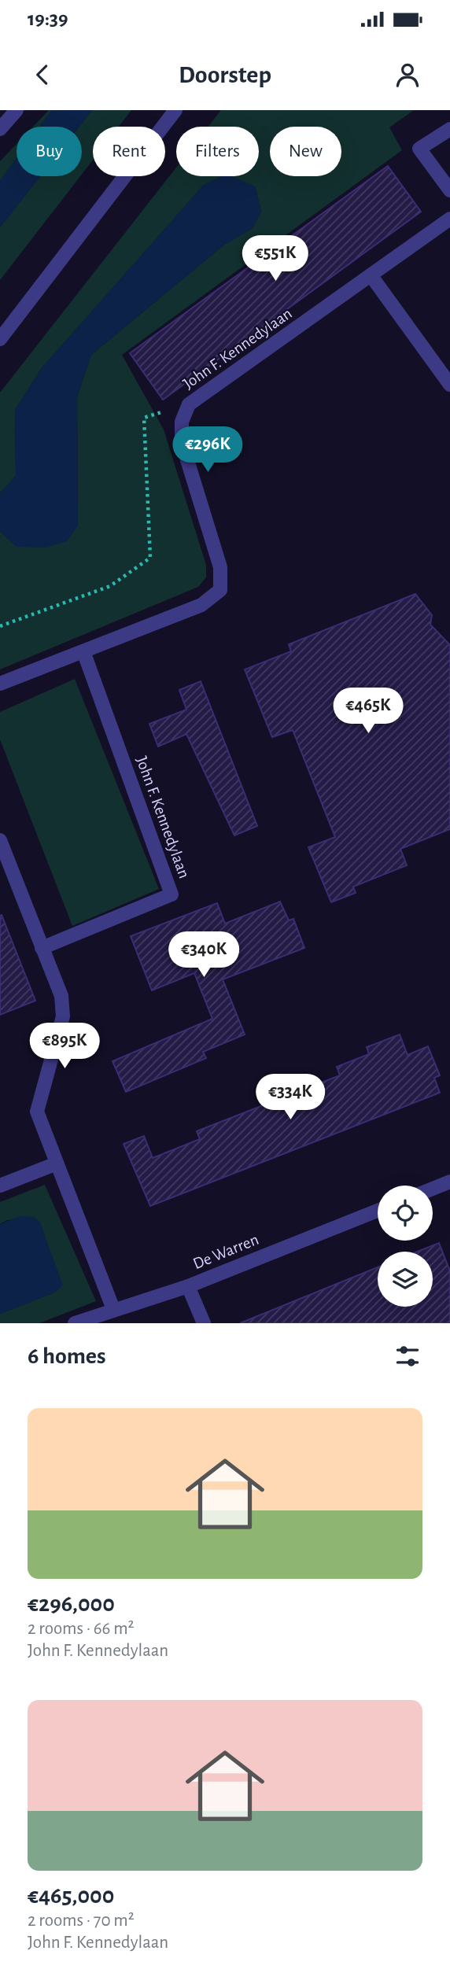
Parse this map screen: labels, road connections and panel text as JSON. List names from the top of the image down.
{
  "streets": {
    "street": ["John F. Kennedylaan", "De Warren"]
  },
  "page": {
    "status": "19:39",
    "header": "Doorstep",
    "chip": [
      "Buy",
      "Rent",
      "Filters",
      "New"
    ],
    "price": [
      "€551K",
      "€296K",
      "€465K",
      "€340K",
      "€895K",
      "€334K"
    ],
    "heading": "6 homes",
    "list": [
      {
        "name": "€296,000",
        "note": "2 rooms · 66 m² · John F. Kennedylaan"
      },
      {
        "name": "€465,000",
        "note": "2 rooms · 70 m² · John F. Kennedylaan"
      }
    ]
  }
}
